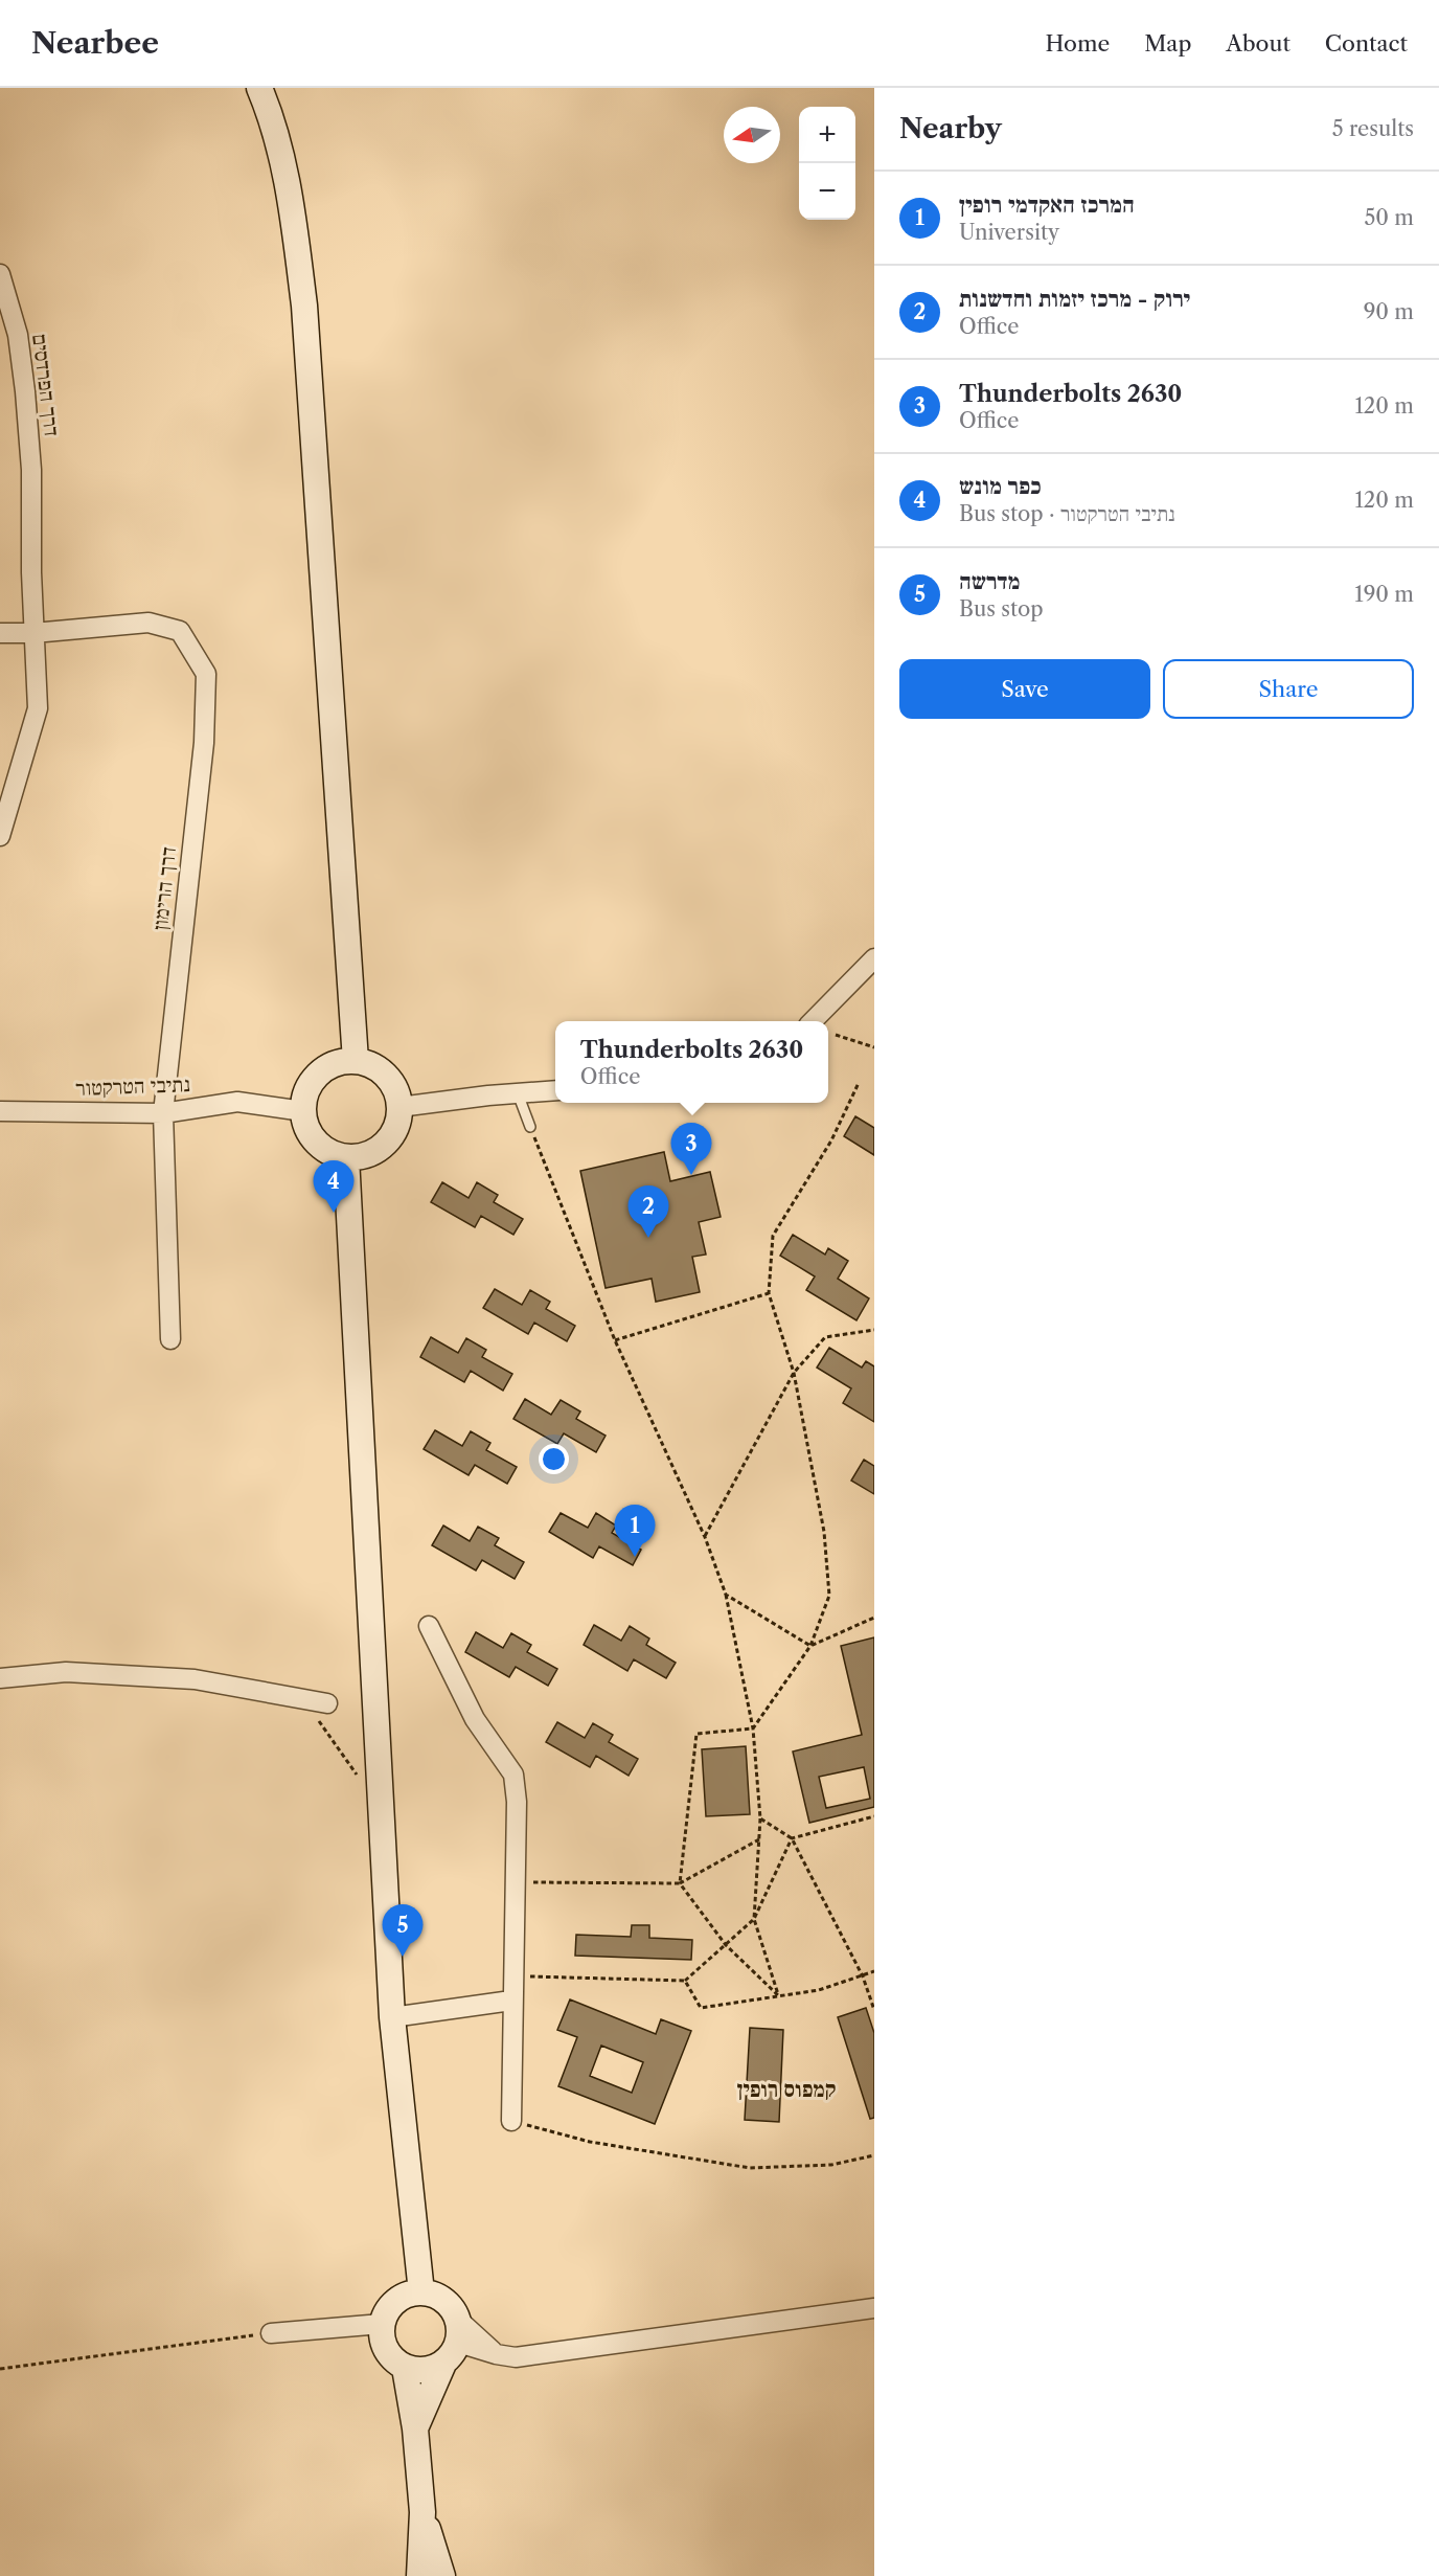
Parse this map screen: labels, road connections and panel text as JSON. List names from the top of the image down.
{
  "streets": {
    "street": ["דרך הפרדסים", "דרך הרימון", "נתיבי הטרקטור"]
  },
  "crossings": [
    ["דרך הפרדסים", "דרך הרימון"],
    ["דרך הרימון", "נתיבי הטרקטור"]
  ],
  "districts": ["קמפוס רופין"],
  "north": "left",
  "page": {
    "header": "Nearbee",
    "nav": [
      "Home",
      "Map",
      "About",
      "Contact"
    ],
    "heading": ["Nearby", "5 results"],
    "map_buttons": ["+", "−"],
    "list": [
      {
        "mark": "1",
        "name": "המרכז האקדמי רופין",
        "note": "University",
        "value": "50 m"
      },
      {
        "mark": "2",
        "name": "ירוק - מרכז יזמות וחדשנות",
        "note": "Office",
        "value": "90 m"
      },
      {
        "mark": "3",
        "name": "Thunderbolts 2630",
        "note": "Office",
        "value": "120 m"
      },
      {
        "mark": "4",
        "name": "כפר מונש",
        "note": "Bus stop · נתיבי הטרקטור",
        "value": "120 m"
      },
      {
        "mark": "5",
        "name": "מדרשה",
        "note": "Bus stop",
        "value": "190 m"
      }
    ],
    "buttons": ["Save", "Share"],
    "popup": ["Thunderbolts 2630", "Office"],
    "pins": [
      "3",
      "4",
      "2",
      "1",
      "5"
    ]
  }
}
